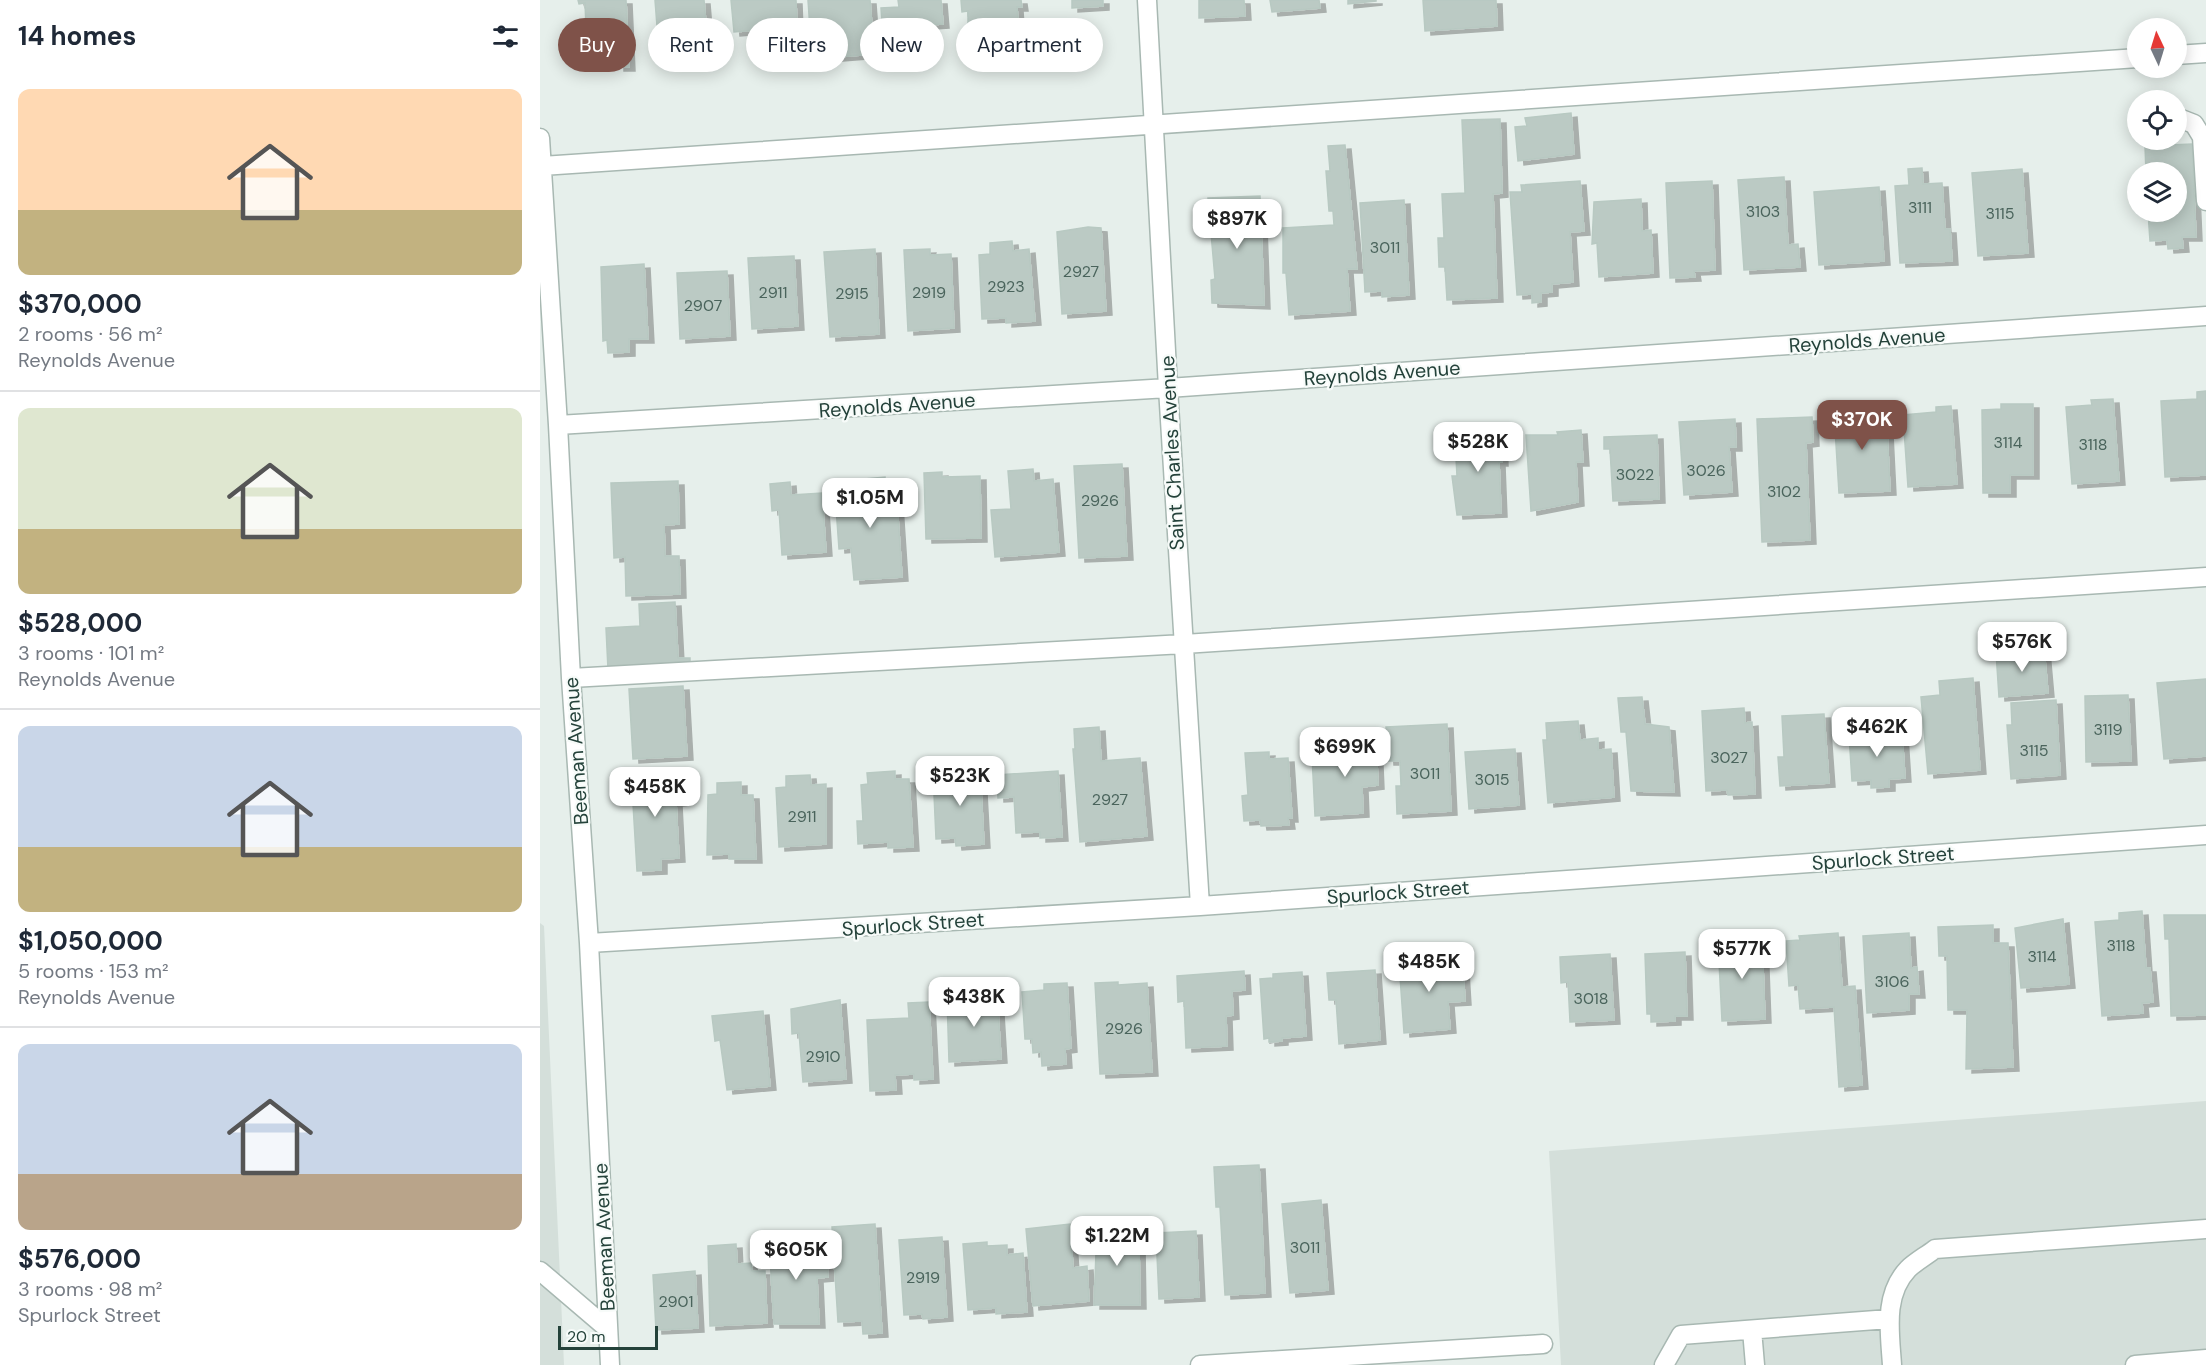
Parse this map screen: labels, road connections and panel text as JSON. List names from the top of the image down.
{
  "streets": {
    "street": [
      "Reynolds Avenue",
      "Saint Charles Avenue",
      "Beeman Avenue",
      "Spurlock Street"
    ]
  },
  "crossings": [
    ["Reynolds Avenue", "Saint Charles Avenue"],
    ["Reynolds Avenue", "Beeman Avenue"],
    ["Saint Charles Avenue", "Spurlock Street"],
    ["Beeman Avenue", "Spurlock Street"]
  ],
  "house_numbers": [
    "3111",
    "3103",
    "3115",
    "3011",
    "2927",
    "2923",
    "2911",
    "2919",
    "2915",
    "2907",
    "3114",
    "3118",
    "3026",
    "3022",
    "3102",
    "2926",
    "3119",
    "3115",
    "3027",
    "3011",
    "3015",
    "2927",
    "2911",
    "3118",
    "3114",
    "3106",
    "3018",
    "2926",
    "2910",
    "3011",
    "2919",
    "2901"
  ],
  "scale_bar": "20 m",
  "north": "top",
  "page": {
    "heading": "14 homes",
    "chip": [
      "Buy",
      "Rent",
      "Filters",
      "New",
      "Apartment"
    ],
    "list": [
      {
        "name": "$370,000",
        "note": "2 rooms · 56 m² · Reynolds Avenue"
      },
      {
        "name": "$528,000",
        "note": "3 rooms · 101 m² · Reynolds Avenue"
      },
      {
        "name": "$1,050,000",
        "note": "5 rooms · 153 m² · Reynolds Avenue"
      },
      {
        "name": "$576,000",
        "note": "3 rooms · 98 m² · Spurlock Street"
      }
    ],
    "price": [
      "$897K",
      "$370K",
      "$528K",
      "$1.05M",
      "$576K",
      "$462K",
      "$699K",
      "$523K",
      "$458K",
      "$577K",
      "$485K",
      "$438K",
      "$1.22M",
      "$605K"
    ],
    "scale": "20 m"
  }
}
